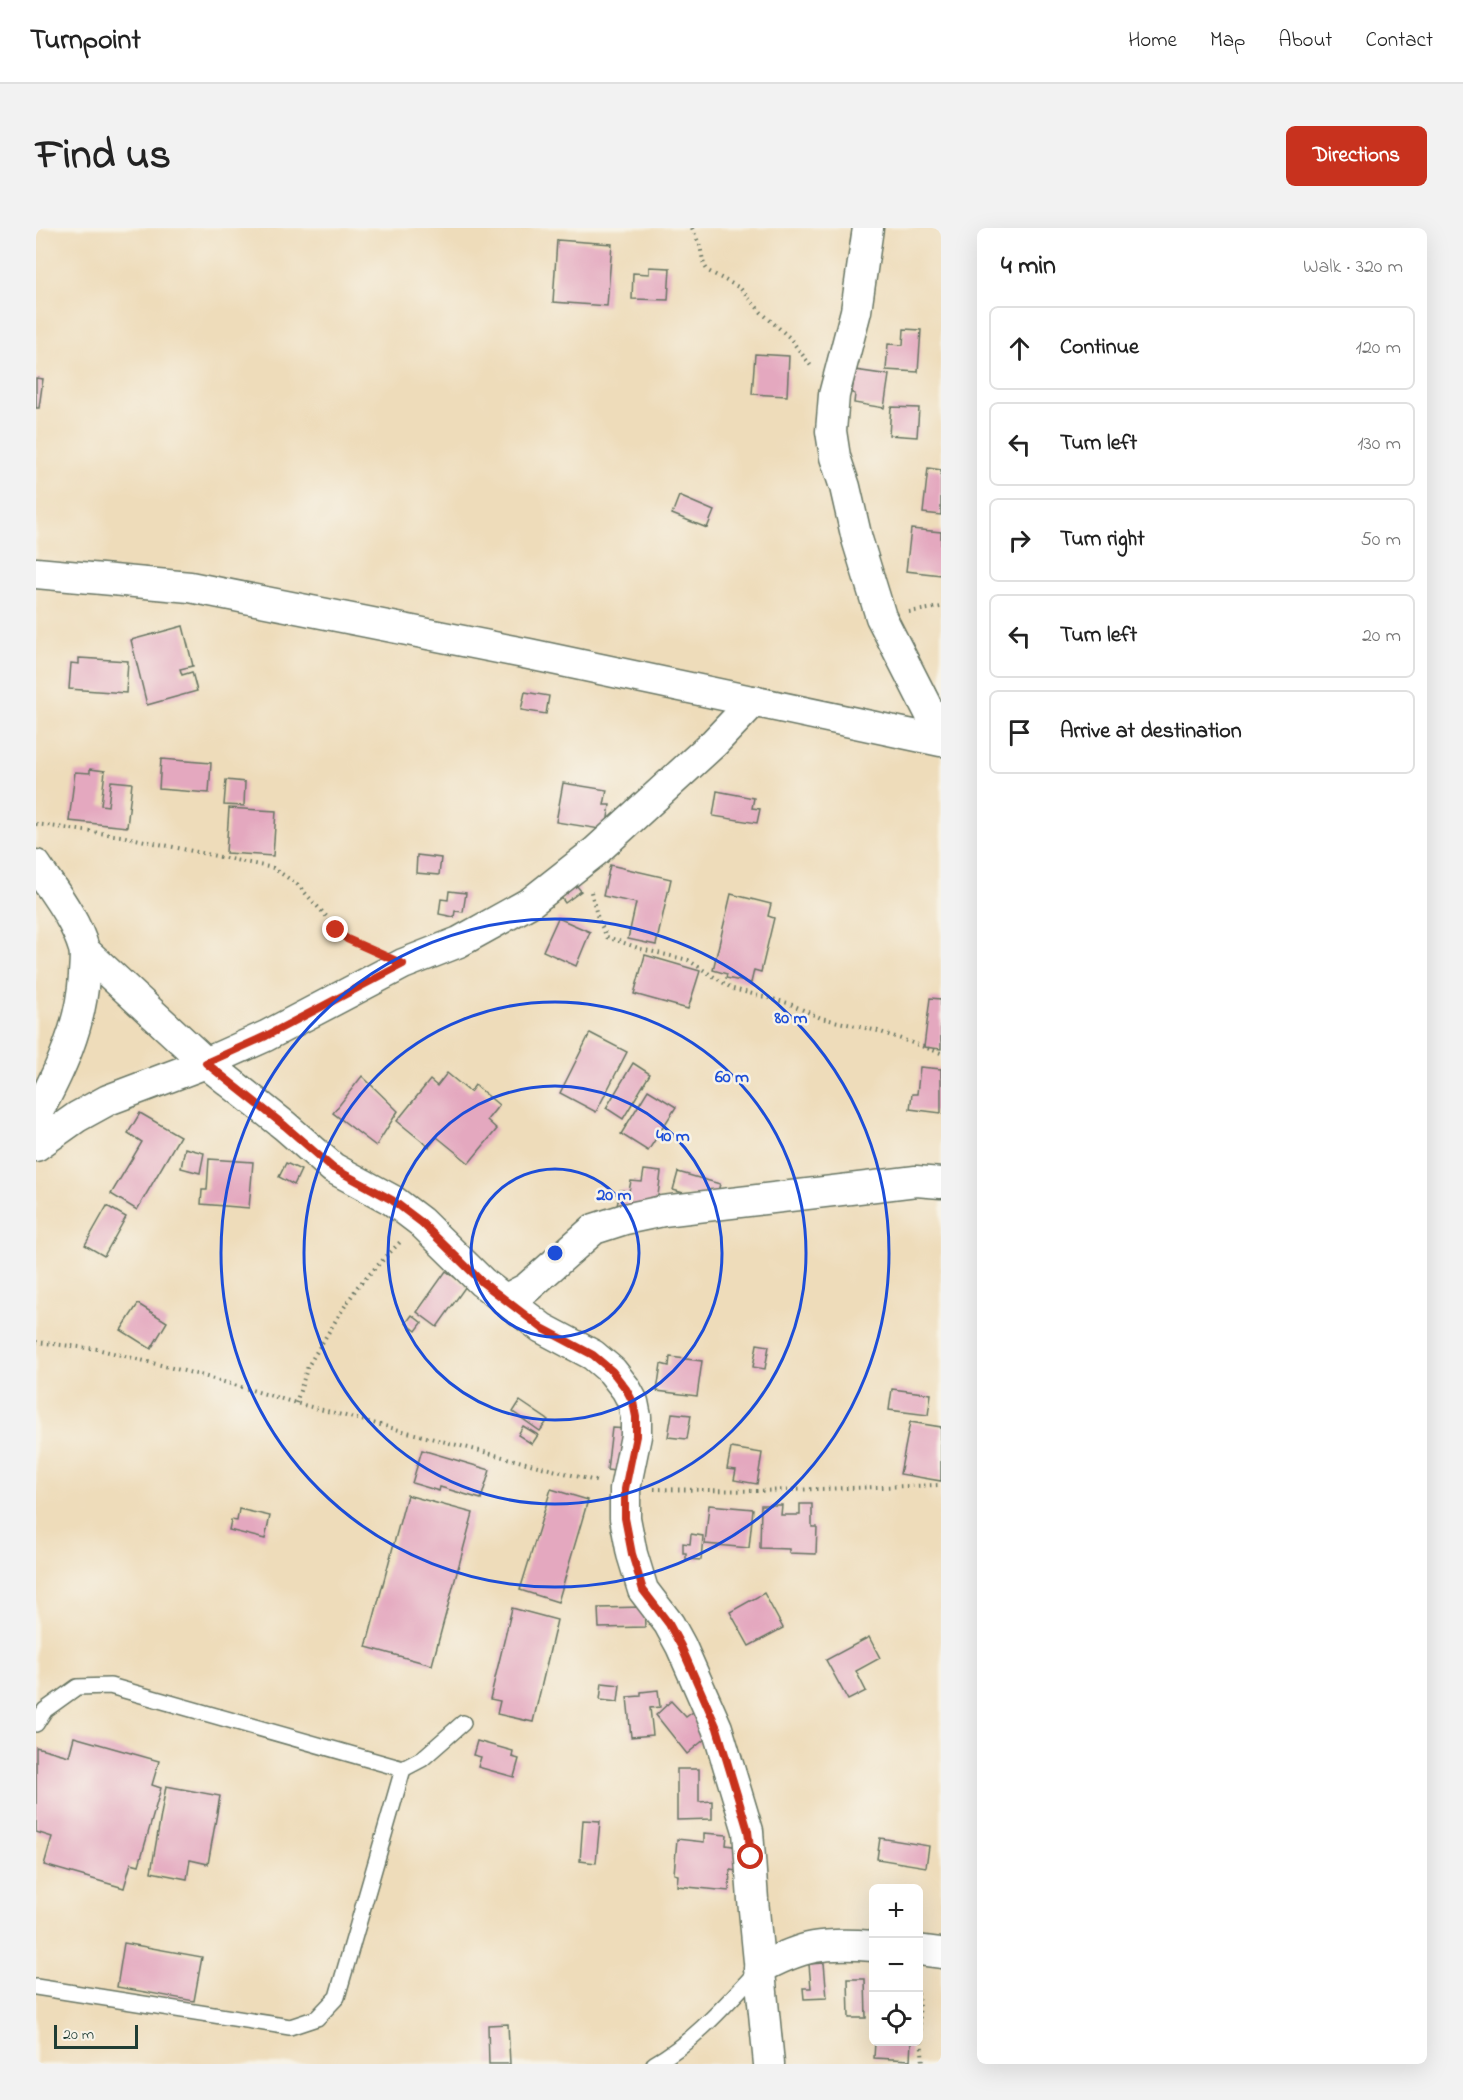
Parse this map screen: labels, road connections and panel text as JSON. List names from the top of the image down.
{
  "scale_bar": "20 m",
  "page": {
    "header": "Turnpoint",
    "nav": [
      "Home",
      "Map",
      "About",
      "Contact"
    ],
    "title": "Find us",
    "buttons": "Directions",
    "heading": ["4 min", "Walk · 320 m"],
    "list": [
      ["Continue", "120 m"],
      ["Turn left", "130 m"],
      ["Turn right", "50 m"],
      ["Turn left", "20 m"],
      "Arrive at destination"
    ],
    "map_buttons": ["+", "−"],
    "scale": "20 m"
  },
  "rings": [
    "80 m",
    "60 m",
    "40 m",
    "20 m"
  ]
}
